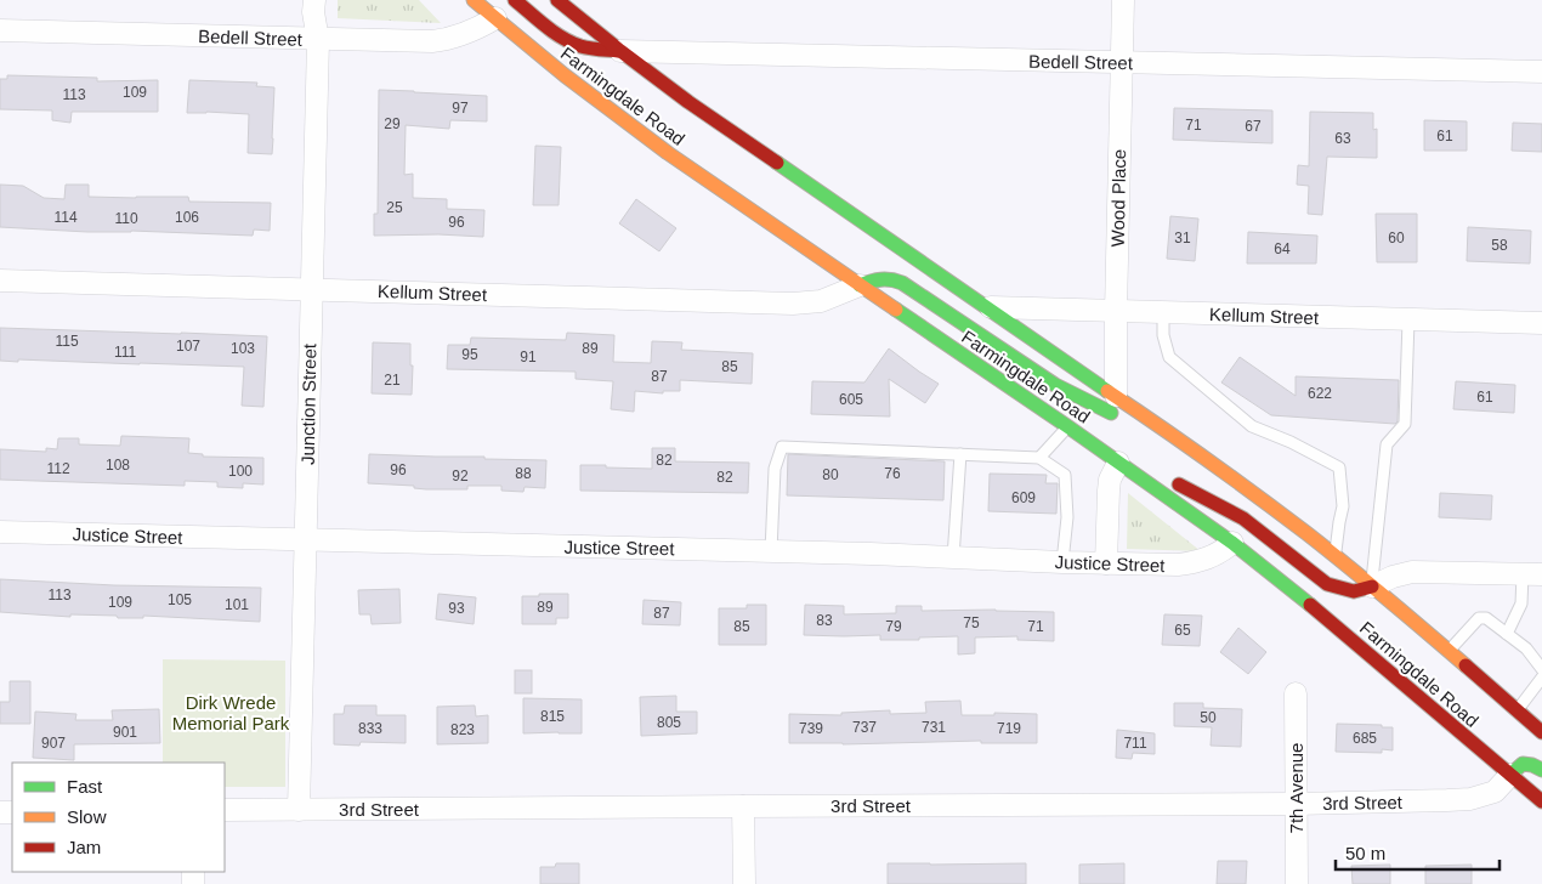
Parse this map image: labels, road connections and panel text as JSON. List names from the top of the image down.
{
  "streets": {
    "main road": ["Farmingdale Road"],
    "street": [
      "Bedell Street",
      "Wood Place",
      "Kellum Street",
      "Junction Street",
      "Justice Street",
      "7th Avenue",
      "3rd Street"
    ]
  },
  "crossings": [
    ["Bedell Street", "Farmingdale Road"],
    ["Bedell Street", "Wood Place"],
    ["Bedell Street", "Junction Street"],
    ["Farmingdale Road", "Wood Place"],
    ["Farmingdale Road", "Kellum Street"],
    ["Farmingdale Road", "Justice Street"],
    ["Farmingdale Road", "3rd Street"],
    ["Wood Place", "Kellum Street"],
    ["Kellum Street", "Junction Street"],
    ["Junction Street", "Justice Street"],
    ["Junction Street", "3rd Street"],
    ["7th Avenue", "3rd Street"]
  ],
  "parks": ["Dirk Wrede Memorial Park"],
  "house_numbers": [
    "109",
    "113",
    "97",
    "29",
    "71",
    "67",
    "61",
    "63",
    "25",
    "114",
    "106",
    "110",
    "96",
    "31",
    "60",
    "58",
    "64",
    "115",
    "107",
    "103",
    "89",
    "111",
    "95",
    "91",
    "85",
    "87",
    "21",
    "622",
    "61",
    "605",
    "82",
    "108",
    "112",
    "96",
    "100",
    "88",
    "76",
    "80",
    "92",
    "82",
    "609",
    "113",
    "105",
    "109",
    "101",
    "89",
    "93",
    "87",
    "83",
    "75",
    "85",
    "79",
    "71",
    "65",
    "815",
    "50",
    "805",
    "737",
    "731",
    "833",
    "739",
    "719",
    "823",
    "901",
    "685",
    "907",
    "711"
  ],
  "legend": ["Fast", "Slow", "Jam"],
  "scale_bar": "50 m"
}
